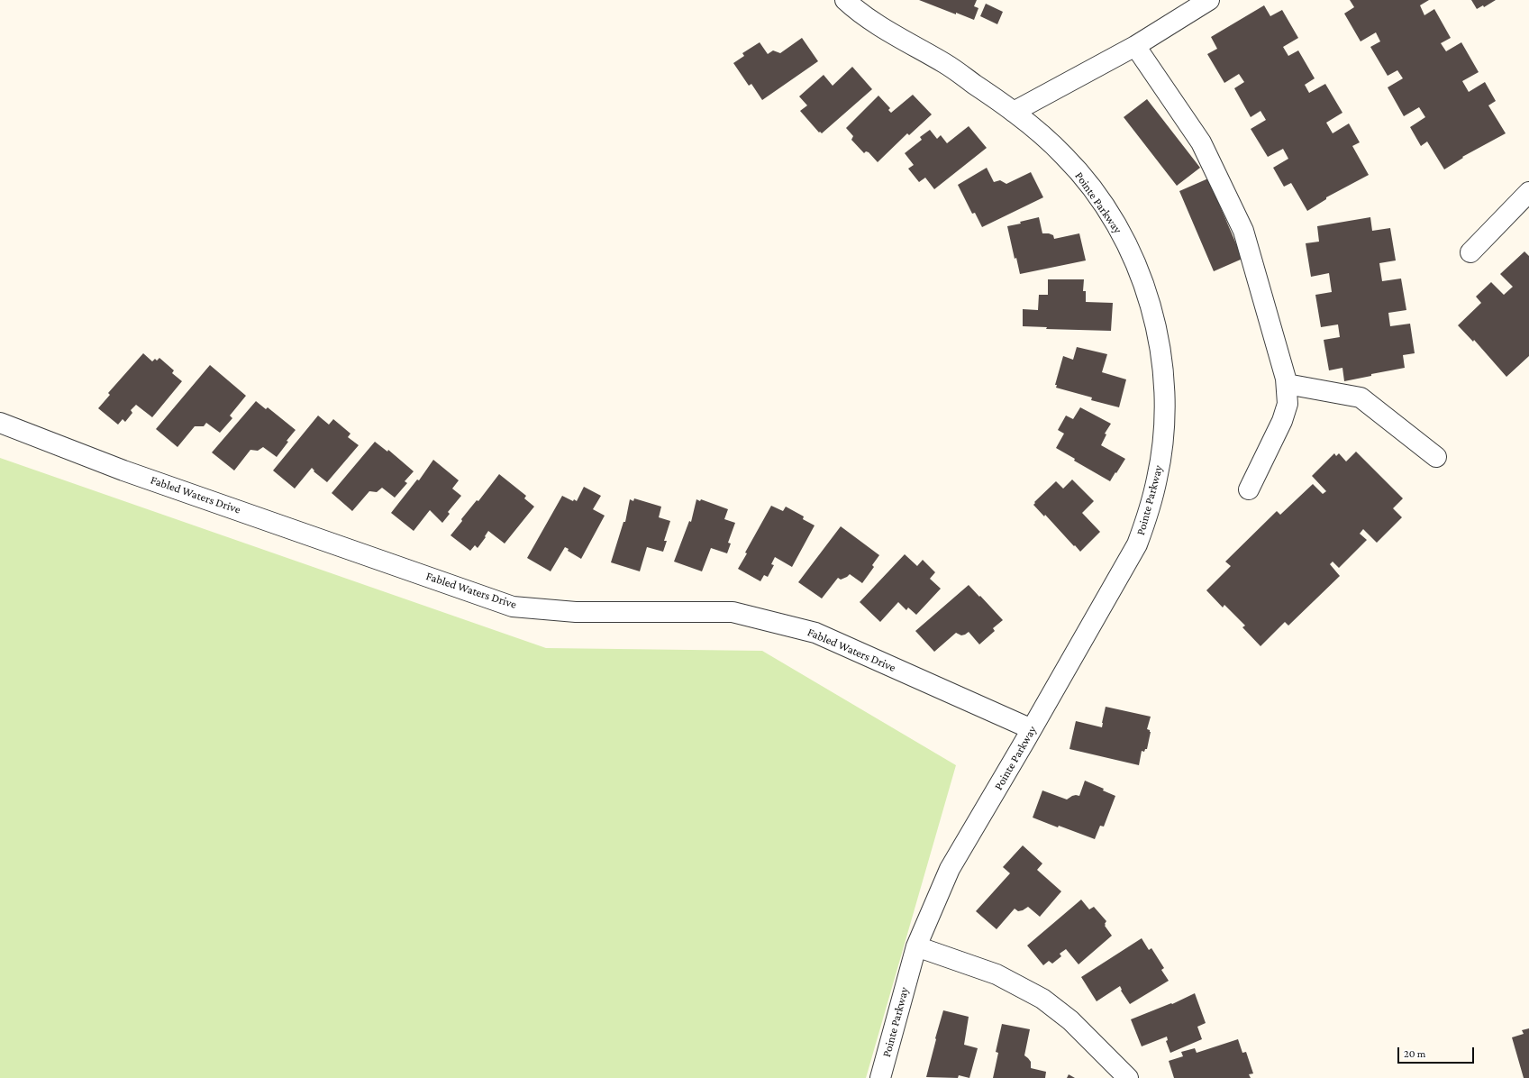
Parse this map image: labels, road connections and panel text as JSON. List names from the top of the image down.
{
  "streets": {
    "street": ["Pointe Parkway", "Fabled Waters Drive"]
  },
  "crossings": [
    ["Pointe Parkway", "Fabled Waters Drive"]
  ],
  "scale_bar": "20 m"
}
